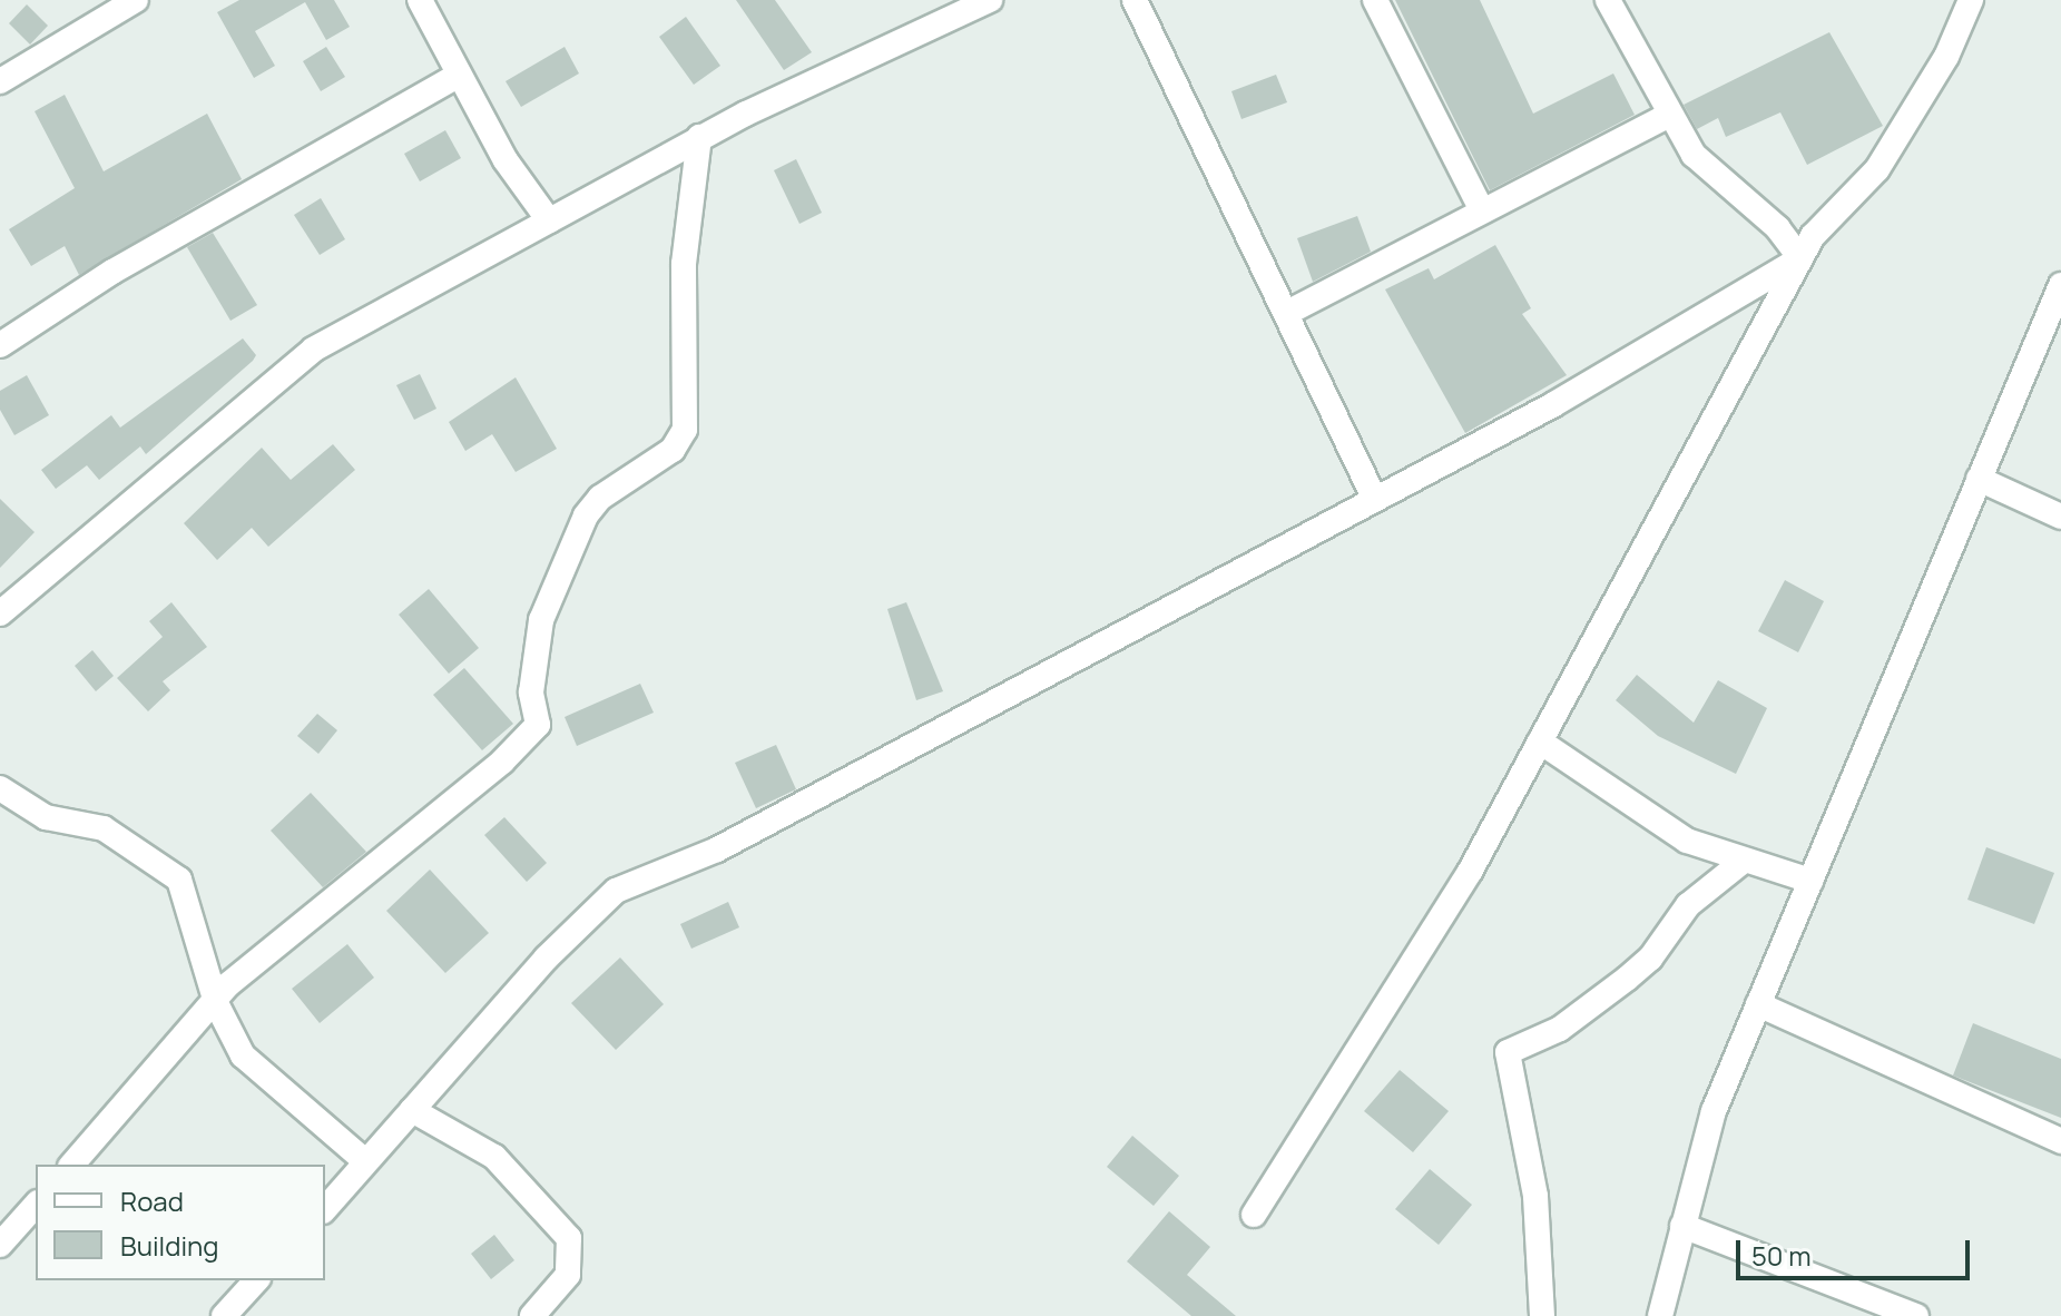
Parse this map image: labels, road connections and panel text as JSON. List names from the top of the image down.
{
  "legend": ["Road", "Building"],
  "scale_bar": "50 m"
}
